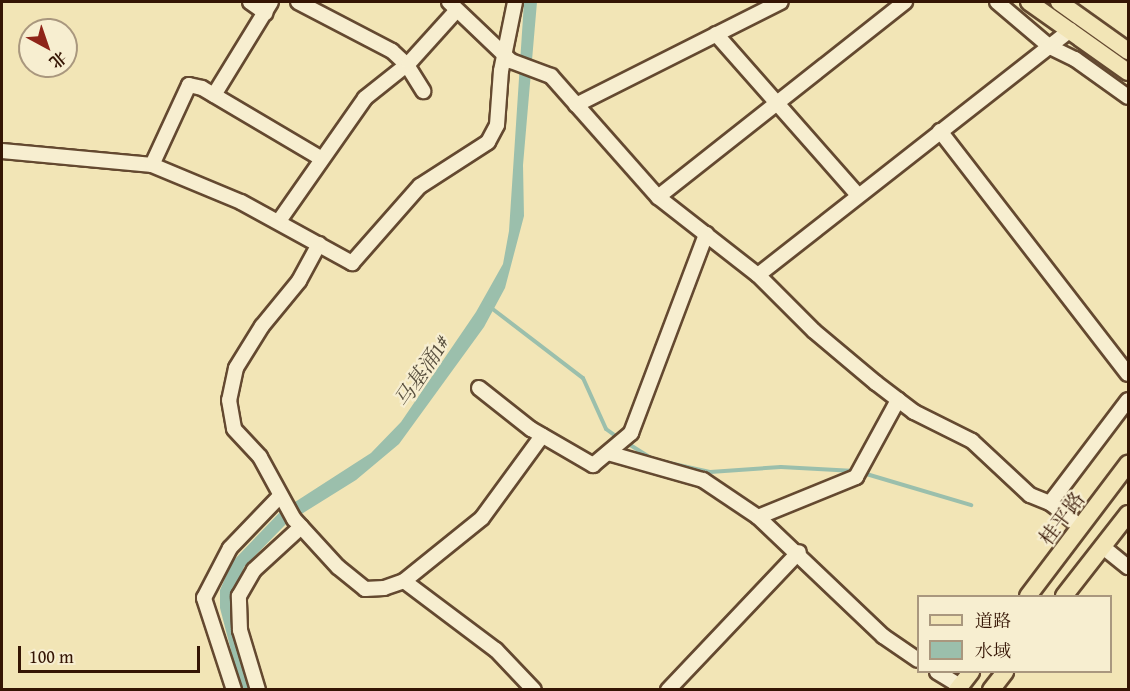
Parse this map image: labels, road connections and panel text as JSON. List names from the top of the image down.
{
  "streets": {
    "main road": ["桂平路"]
  },
  "water": ["马基涌1#"],
  "legend": ["道路", "水域"],
  "scale_bar": "100 m",
  "north": "bottom right"
}
